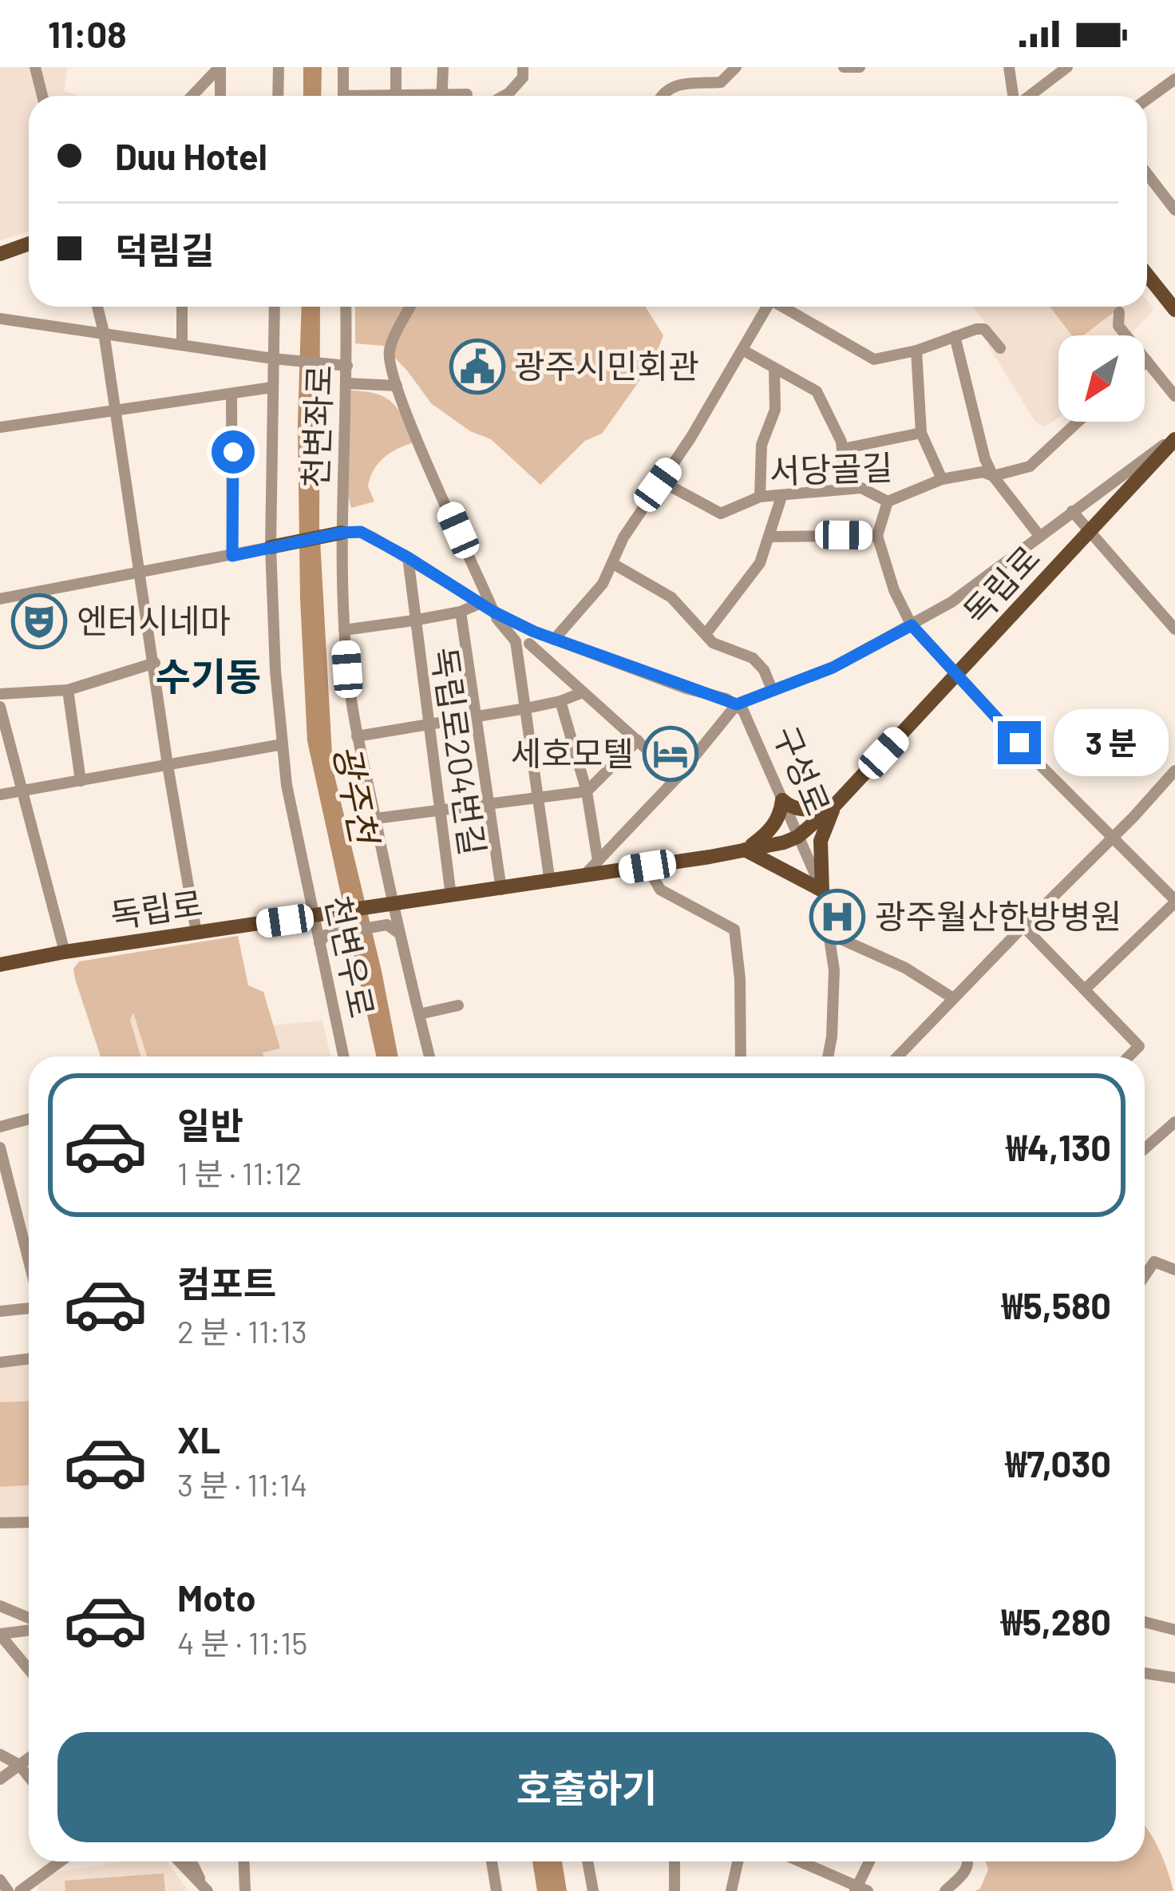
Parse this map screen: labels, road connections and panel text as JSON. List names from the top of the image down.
{
  "streets": {
    "main road": ["독립로", "구성로"],
    "street": [
      "천변좌로",
      "서당골길",
      "독립로204번길",
      "천변우로"
    ]
  },
  "crossings": [
    ["천변좌로", "독립로"],
    ["천변좌로", "구성로"],
    ["독립로", "독립로204번길"],
    ["독립로", "구성로"],
    ["독립로", "천변우로"],
    ["독립로204번길", "구성로"],
    ["구성로", "천변우로"]
  ],
  "districts": ["수기동"],
  "water": ["광주천"],
  "places": {
    "public building": ["광주시민회관"],
    "theatre": ["엔터시네마"],
    "hotel": ["세호모텔"],
    "hospital": ["광주월산한방병원"]
  },
  "north": "bottom left",
  "page": {
    "status": "11:08",
    "banner": ["Duu Hotel", "덕림길"],
    "bubble": "3 분",
    "list": [
      {
        "name": "일반",
        "note": "1 분 · 11:12",
        "value": "₩4,130"
      },
      {
        "name": "컴포트",
        "note": "2 분 · 11:13",
        "value": "₩5,580"
      },
      {
        "name": "XL",
        "note": "3 분 · 11:14",
        "value": "₩7,030"
      },
      {
        "name": "Moto",
        "note": "4 분 · 11:15",
        "value": "₩5,280"
      }
    ],
    "buttons": "호출하기"
  }
}
